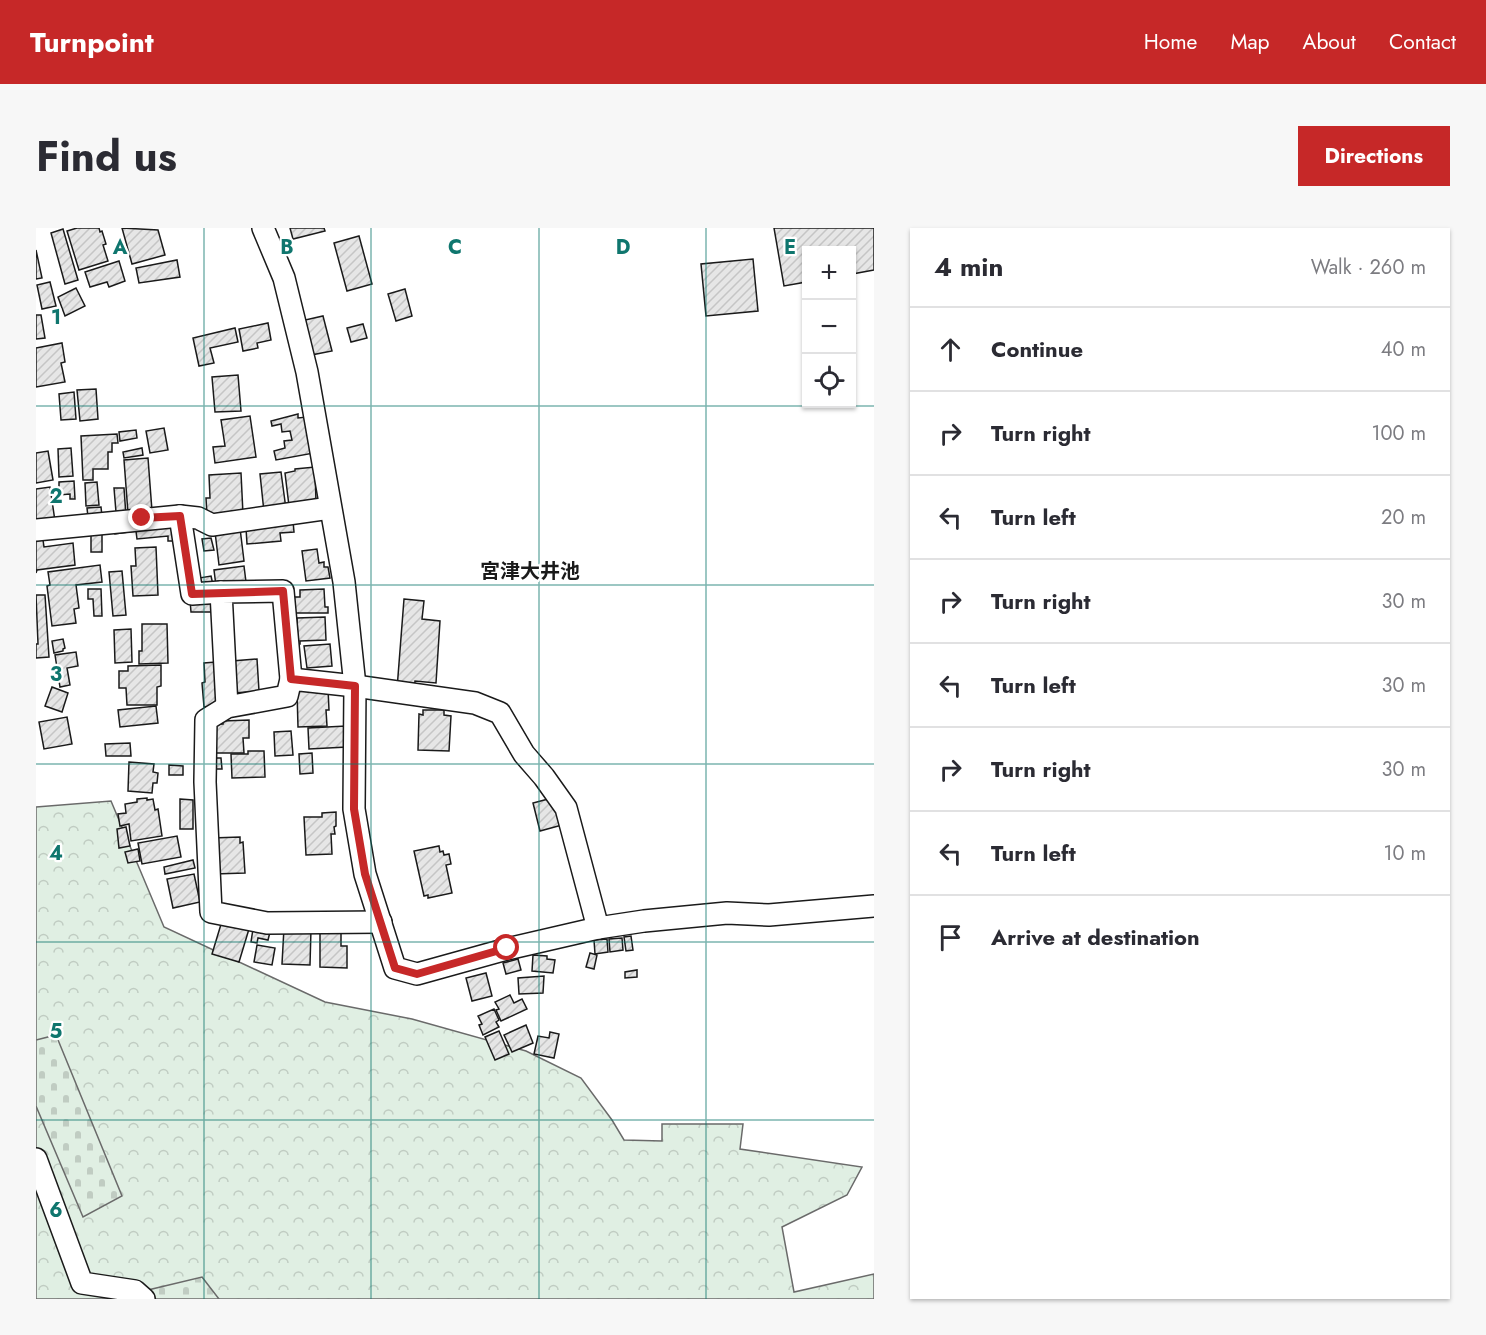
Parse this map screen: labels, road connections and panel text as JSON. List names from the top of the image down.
{
  "districts": ["宮津大井池"],
  "page": {
    "header": "Turnpoint",
    "nav": [
      "Home",
      "Map",
      "About",
      "Contact"
    ],
    "title": "Find us",
    "buttons": "Directions",
    "heading": ["4 min", "Walk · 260 m"],
    "map_buttons": ["+", "−"],
    "list": [
      ["Continue", "40 m"],
      ["Turn right", "100 m"],
      ["Turn left", "20 m"],
      ["Turn right", "30 m"],
      ["Turn left", "30 m"],
      ["Turn right", "30 m"],
      ["Turn left", "10 m"],
      "Arrive at destination"
    ]
  },
  "grid": {
    "columns": [
      "A",
      "B",
      "C",
      "D",
      "E"
    ],
    "rows": [
      "1",
      "2",
      "3",
      "4",
      "5",
      "6"
    ]
  }
}
